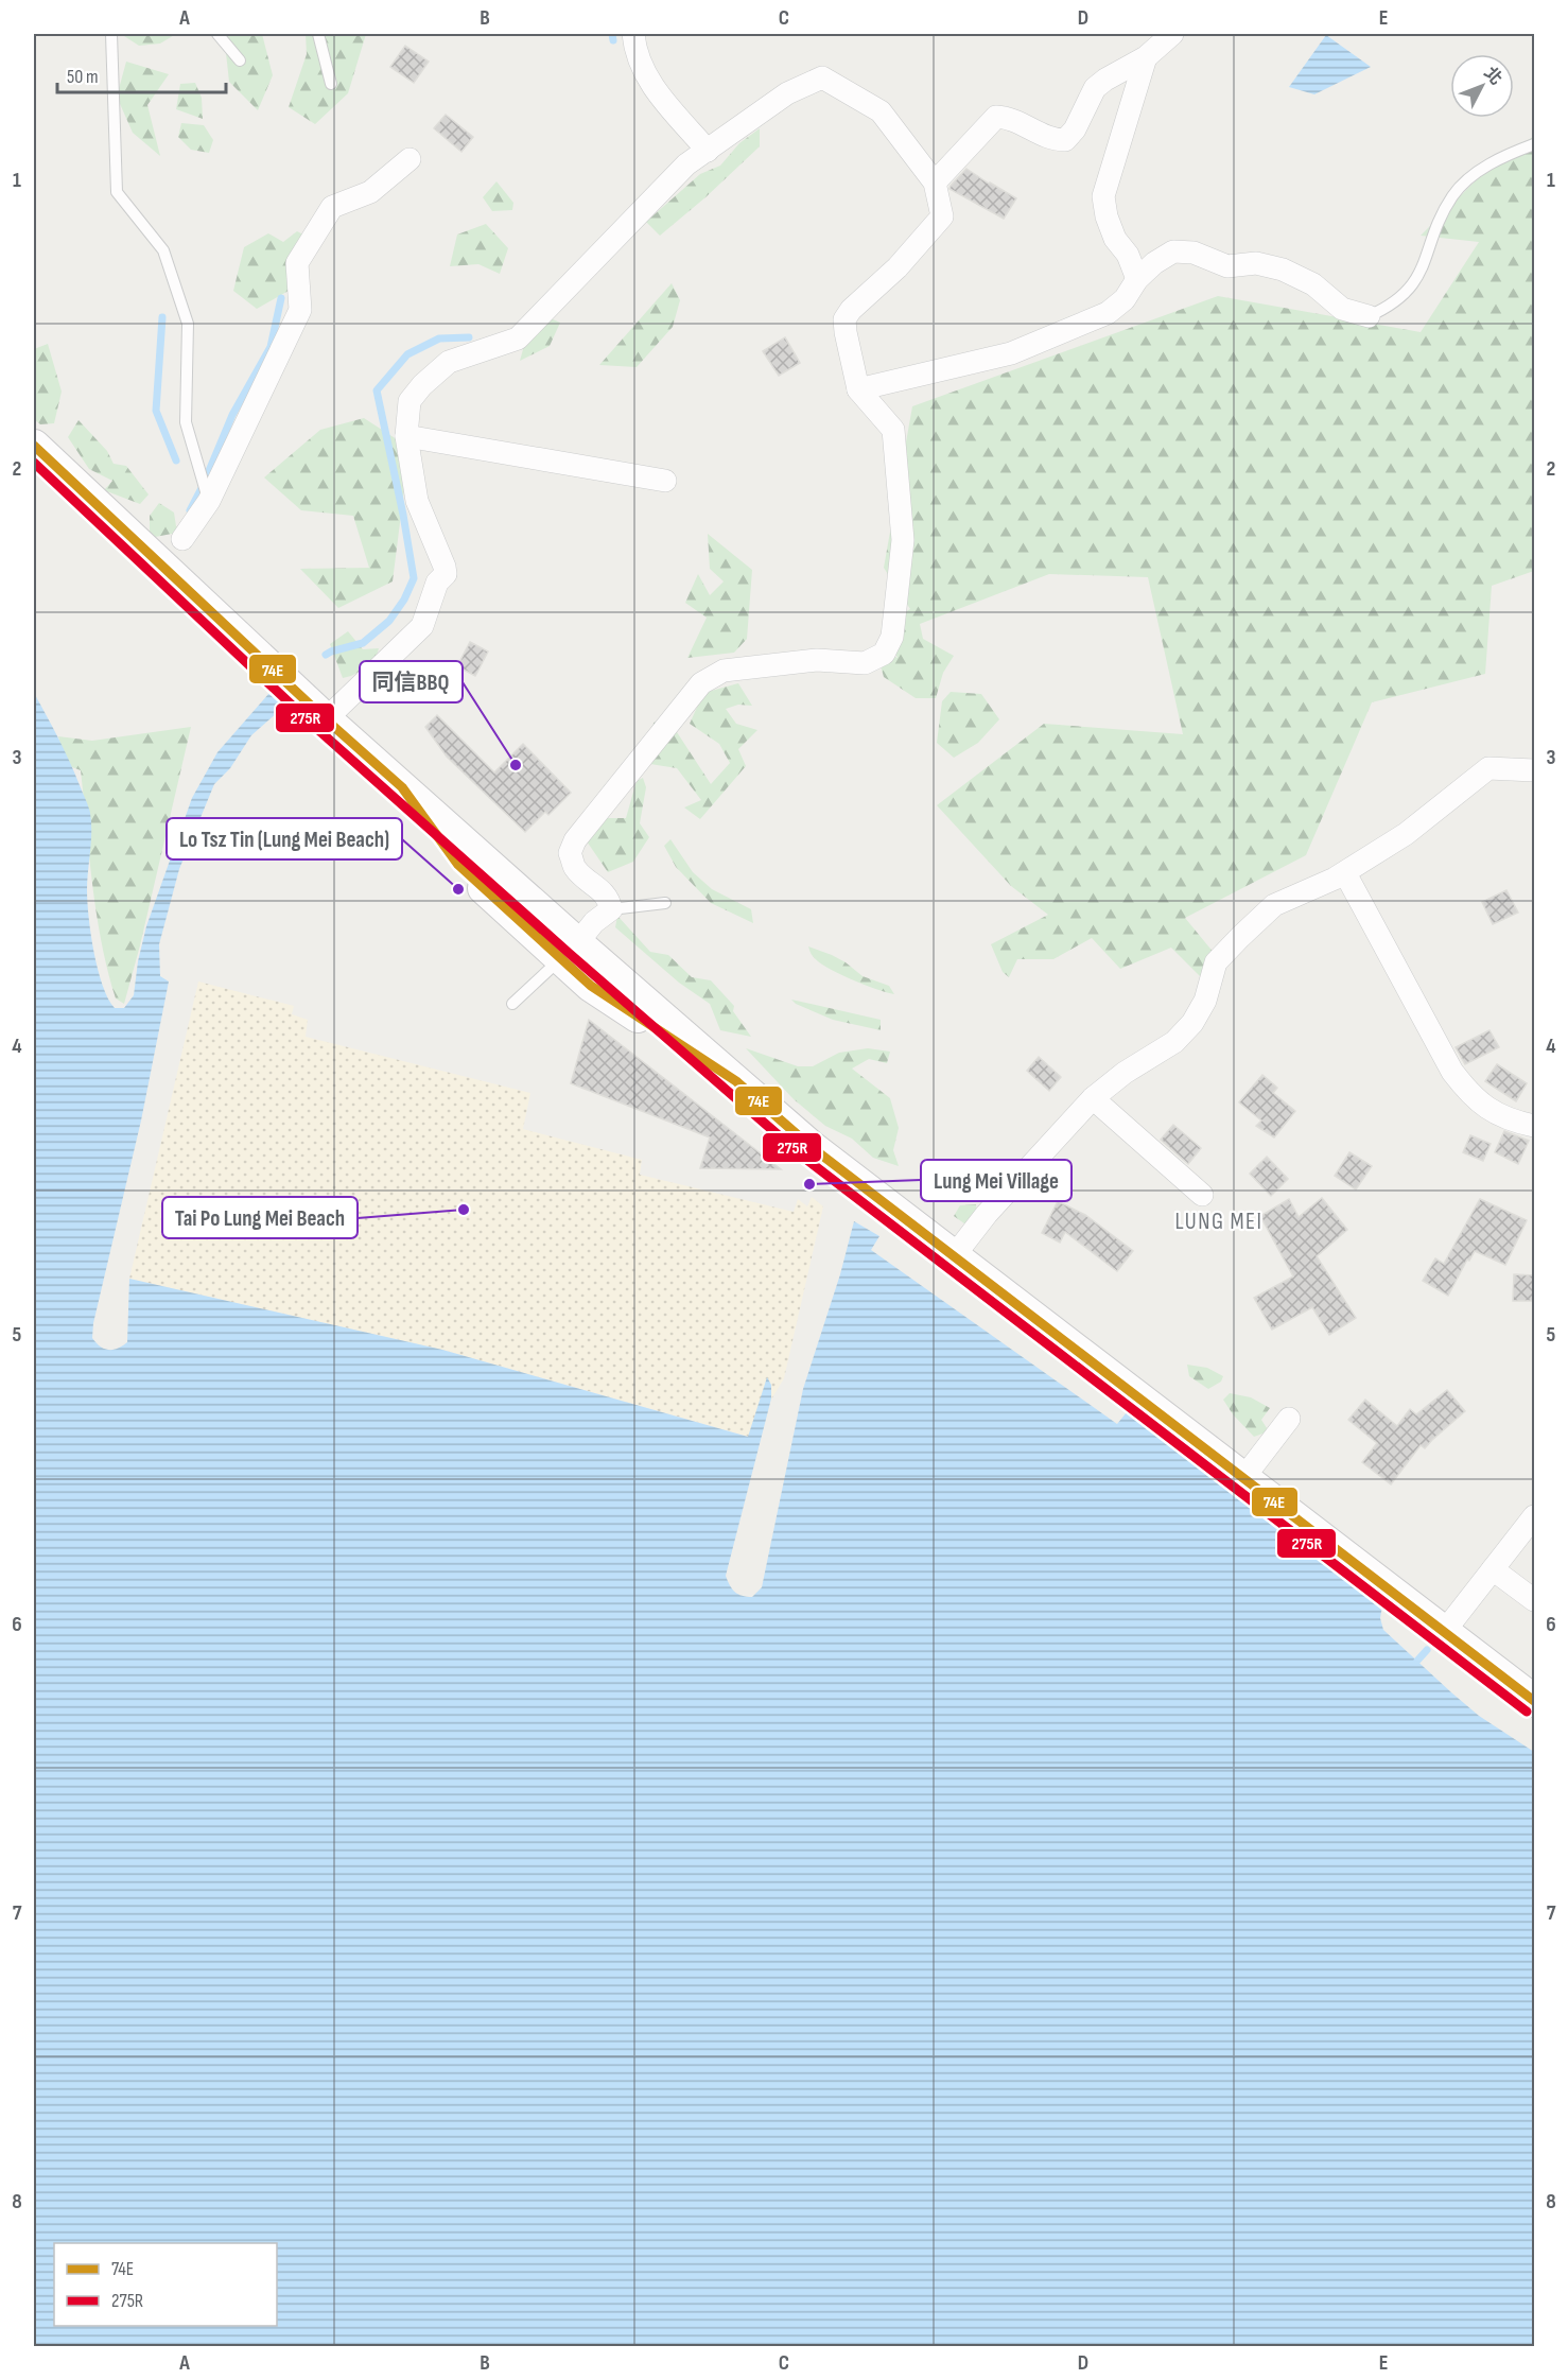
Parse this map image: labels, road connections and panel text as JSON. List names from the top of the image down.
{
  "districts": ["LUNG MEI"],
  "places": [
    "同信BBQ",
    "Lo Tsz Tin (Lung Mei Beach)",
    "Lung Mei Village",
    "Tai Po Lung Mei Beach"
  ],
  "lines": ["transit line 74E", "transit line 275R"],
  "legend": ["74E", "275R"],
  "scale_bar": "50 m",
  "north": "top right",
  "grid": {
    "columns": [
      "A",
      "B",
      "C",
      "D",
      "E"
    ],
    "rows": [
      "1",
      "2",
      "3",
      "4",
      "5",
      "6",
      "7",
      "8"
    ]
  }
}
